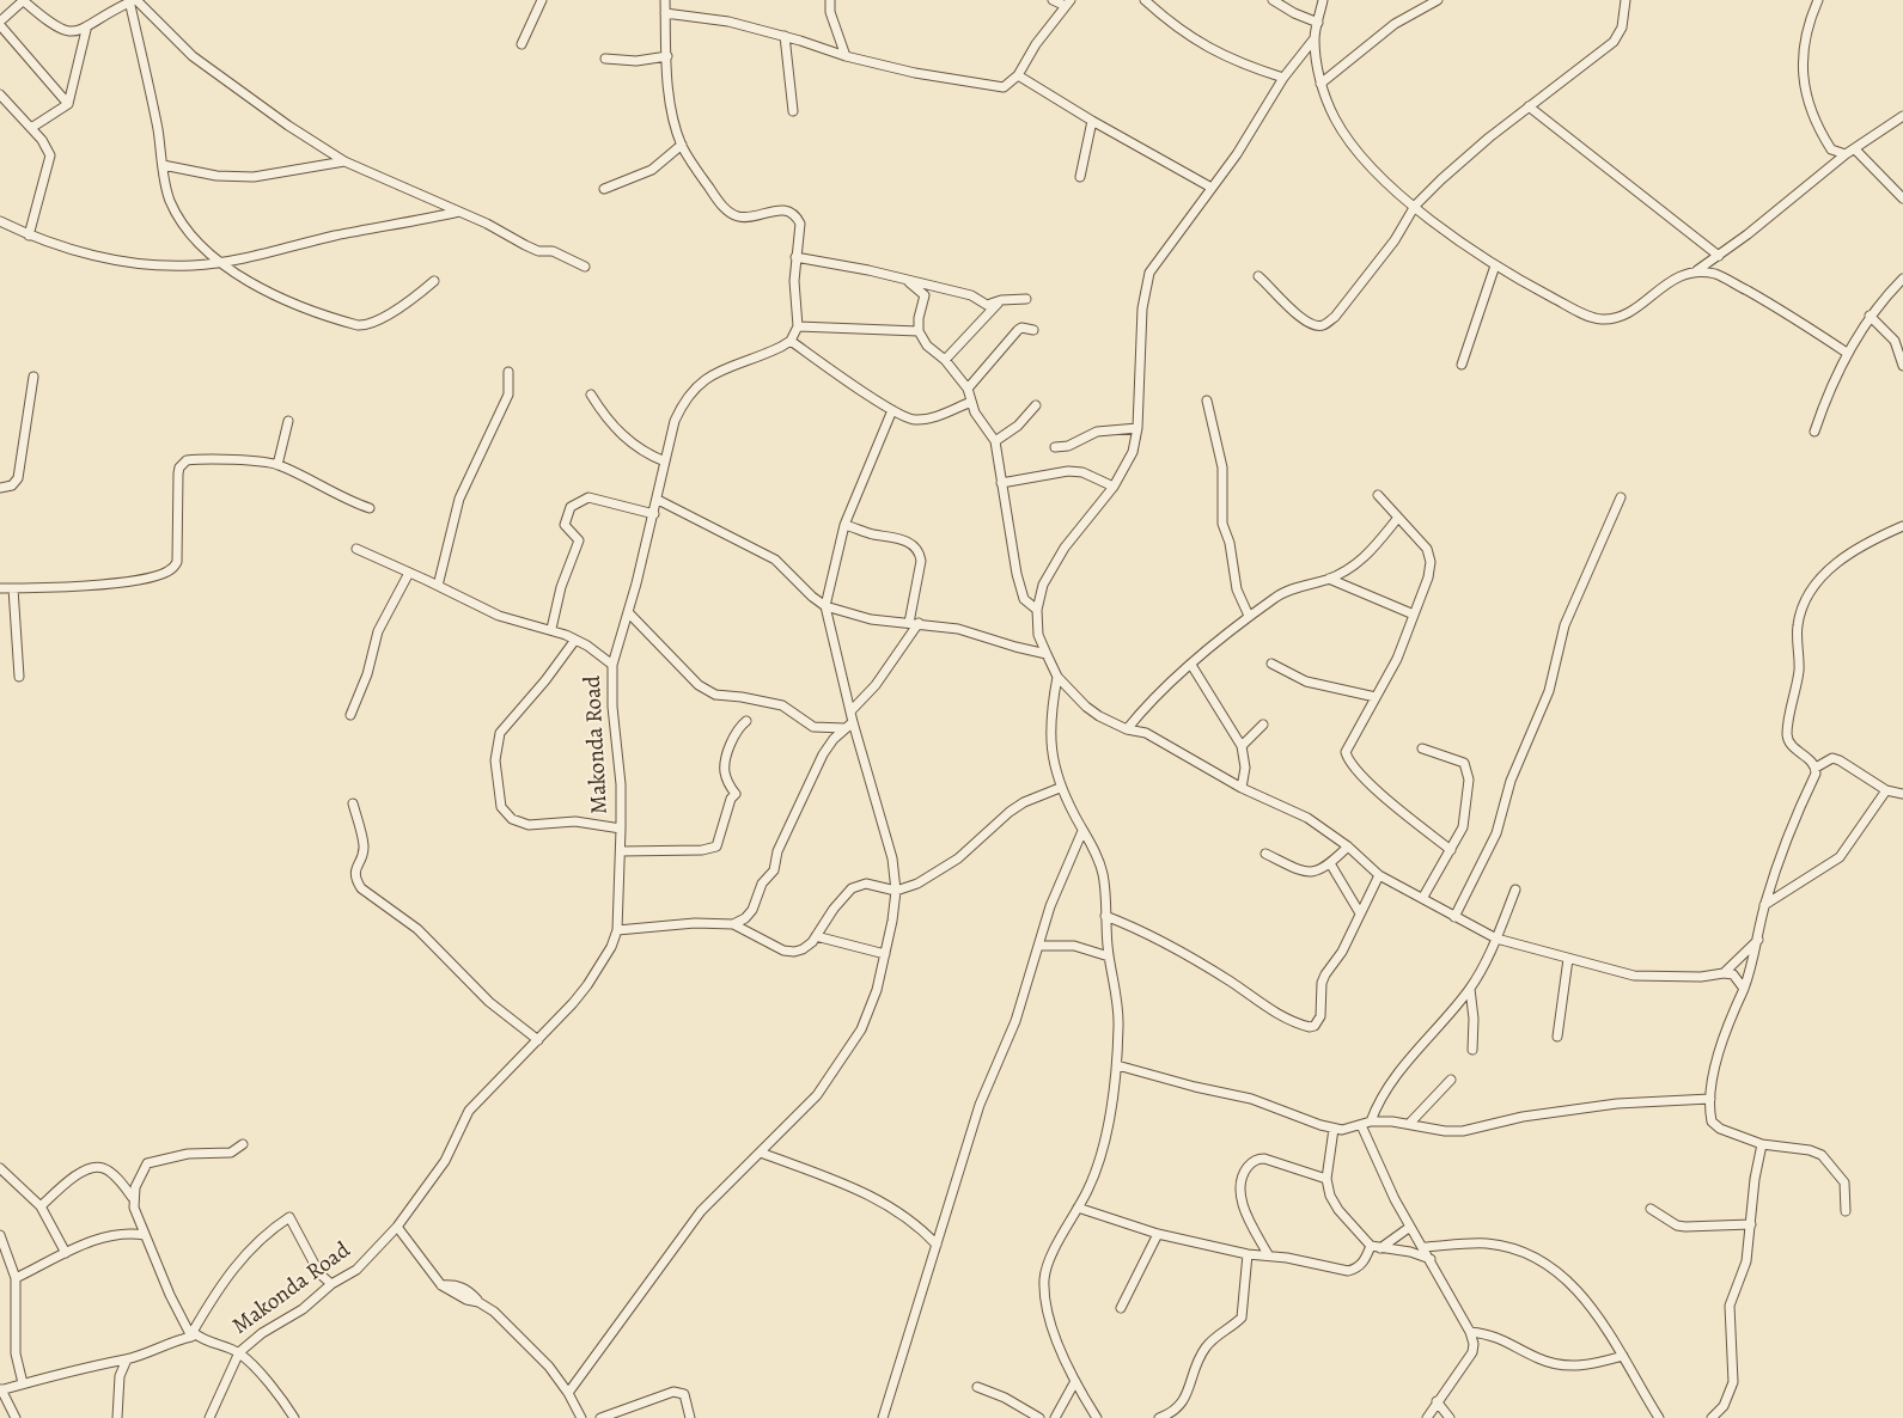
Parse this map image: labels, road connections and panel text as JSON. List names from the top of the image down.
{
  "streets": {
    "street": ["Makonda Road"]
  }
}
